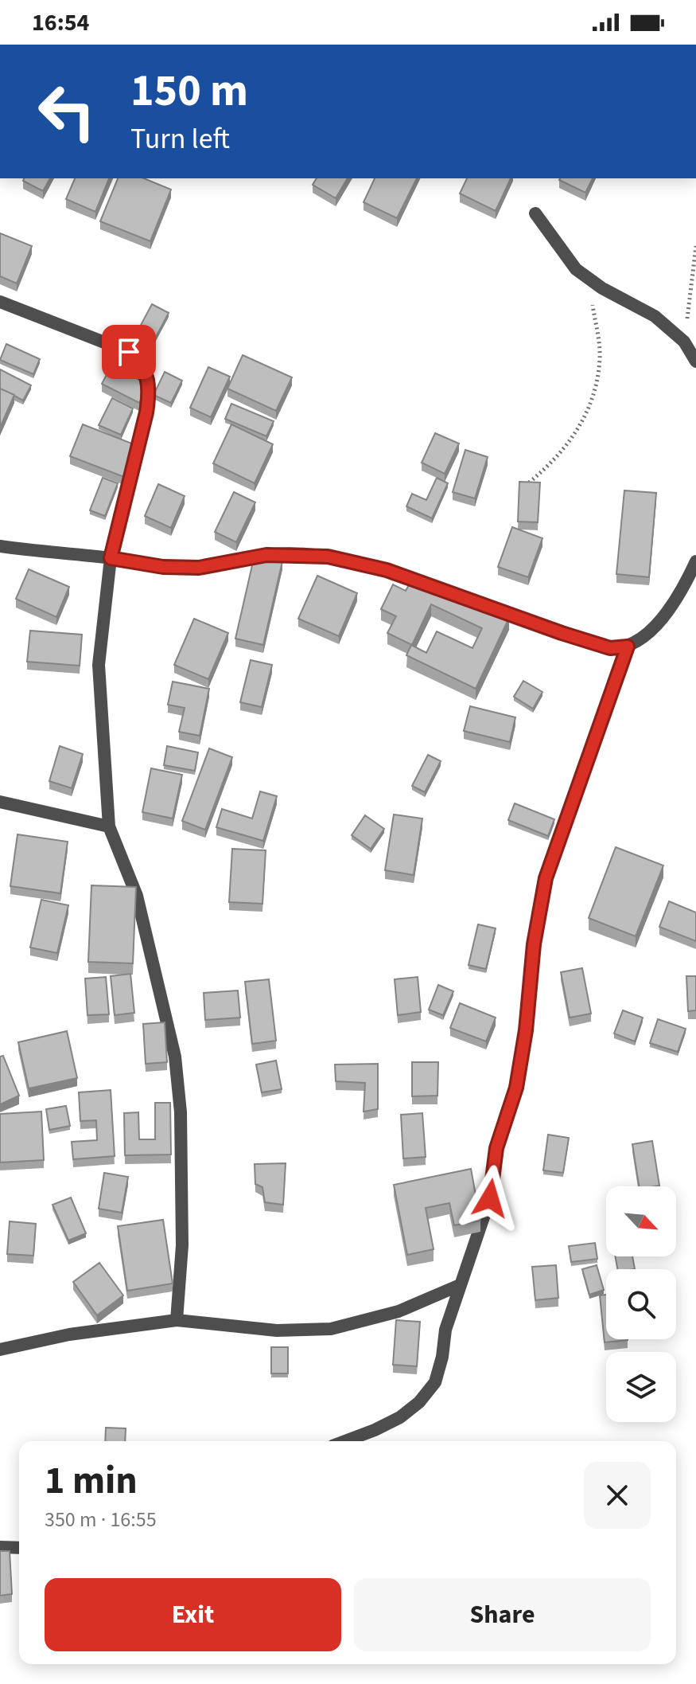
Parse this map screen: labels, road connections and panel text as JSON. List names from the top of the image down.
{
  "north": "bottom right",
  "page": {
    "status": "16:54",
    "turn": ["150 m", "Turn left"],
    "heading": ["1 min", "350 m · 16:55"],
    "buttons": ["Exit", "Share"]
  }
}
